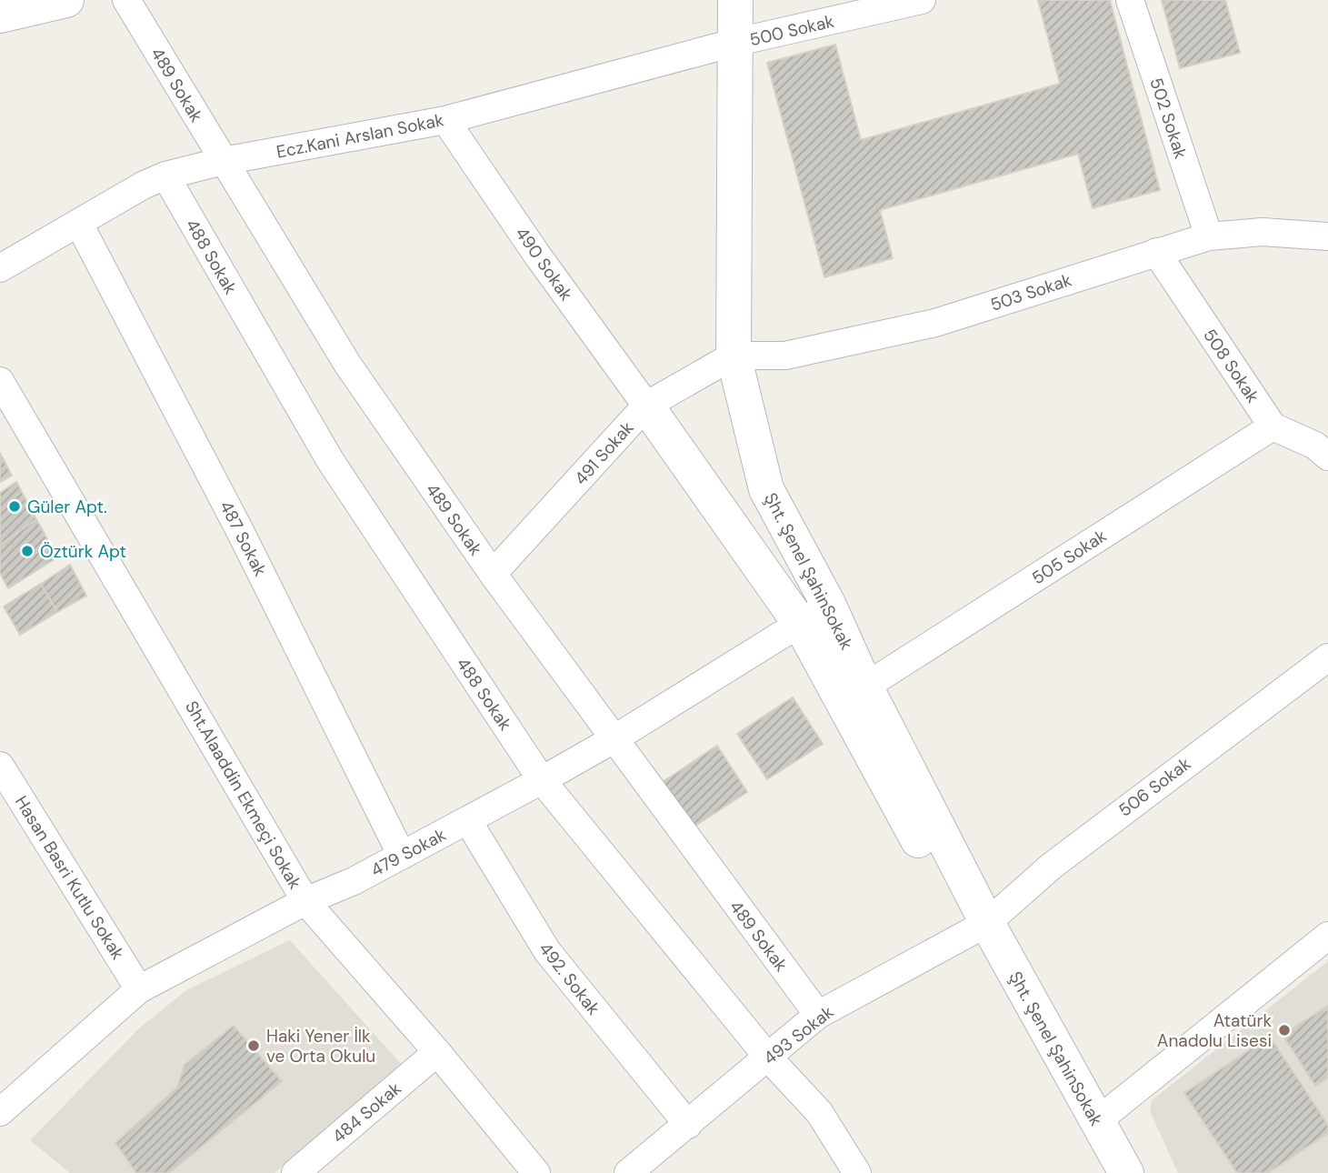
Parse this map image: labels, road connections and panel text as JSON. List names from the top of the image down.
{
  "streets": {
    "street": [
      "500 Sokak",
      "489 Sokak",
      "502 Sokak",
      "Ecz.Kani Arslan Sokak",
      "488 Sokak",
      "490 Sokak",
      "503 Sokak",
      "508 Sokak",
      "491 Sokak",
      "487 Sokak",
      "505 Sokak",
      "Şht. Şenel ŞahinSokak",
      "506 Sokak",
      "Sht.Alaaddin Ekmeçi Sokak",
      "479 Sokak",
      "Hasan Basri Kutlu Sokak",
      "492. Sokak",
      "493 Sokak",
      "484 Sokak"
    ]
  },
  "crossings": [
    ["500 Sokak", "Ecz.Kani Arslan Sokak"],
    ["500 Sokak", "Şht. Şenel ŞahinSokak"],
    ["489 Sokak", "Ecz.Kani Arslan Sokak"],
    ["489 Sokak", "491 Sokak"],
    ["489 Sokak", "479 Sokak"],
    ["489 Sokak", "493 Sokak"],
    ["502 Sokak", "503 Sokak"],
    ["Ecz.Kani Arslan Sokak", "488 Sokak"],
    ["Ecz.Kani Arslan Sokak", "490 Sokak"],
    ["Ecz.Kani Arslan Sokak", "487 Sokak"],
    ["Ecz.Kani Arslan Sokak", "Şht. Şenel ŞahinSokak"],
    ["488 Sokak", "479 Sokak"],
    ["488 Sokak", "493 Sokak"],
    ["490 Sokak", "491 Sokak"],
    ["490 Sokak", "Şht. Şenel ŞahinSokak"],
    ["503 Sokak", "508 Sokak"],
    ["503 Sokak", "491 Sokak"],
    ["503 Sokak", "Şht. Şenel ŞahinSokak"],
    ["508 Sokak", "505 Sokak"],
    ["491 Sokak", "Şht. Şenel ŞahinSokak"],
    ["487 Sokak", "479 Sokak"],
    ["505 Sokak", "Şht. Şenel ŞahinSokak"],
    ["Şht. Şenel ŞahinSokak", "506 Sokak"],
    ["Şht. Şenel ŞahinSokak", "479 Sokak"],
    ["Şht. Şenel ŞahinSokak", "493 Sokak"],
    ["506 Sokak", "493 Sokak"],
    ["Sht.Alaaddin Ekmeçi Sokak", "479 Sokak"],
    ["Sht.Alaaddin Ekmeçi Sokak", "484 Sokak"],
    ["479 Sokak", "Hasan Basri Kutlu Sokak"],
    ["479 Sokak", "492. Sokak"],
    ["492. Sokak", "493 Sokak"]
  ],
  "places": [
    "Güler Apt.",
    "Öztürk Apt",
    "Atatürk Anadolu Lisesi",
    "Haki Yener İlk ve Orta Okulu"
  ]
}
